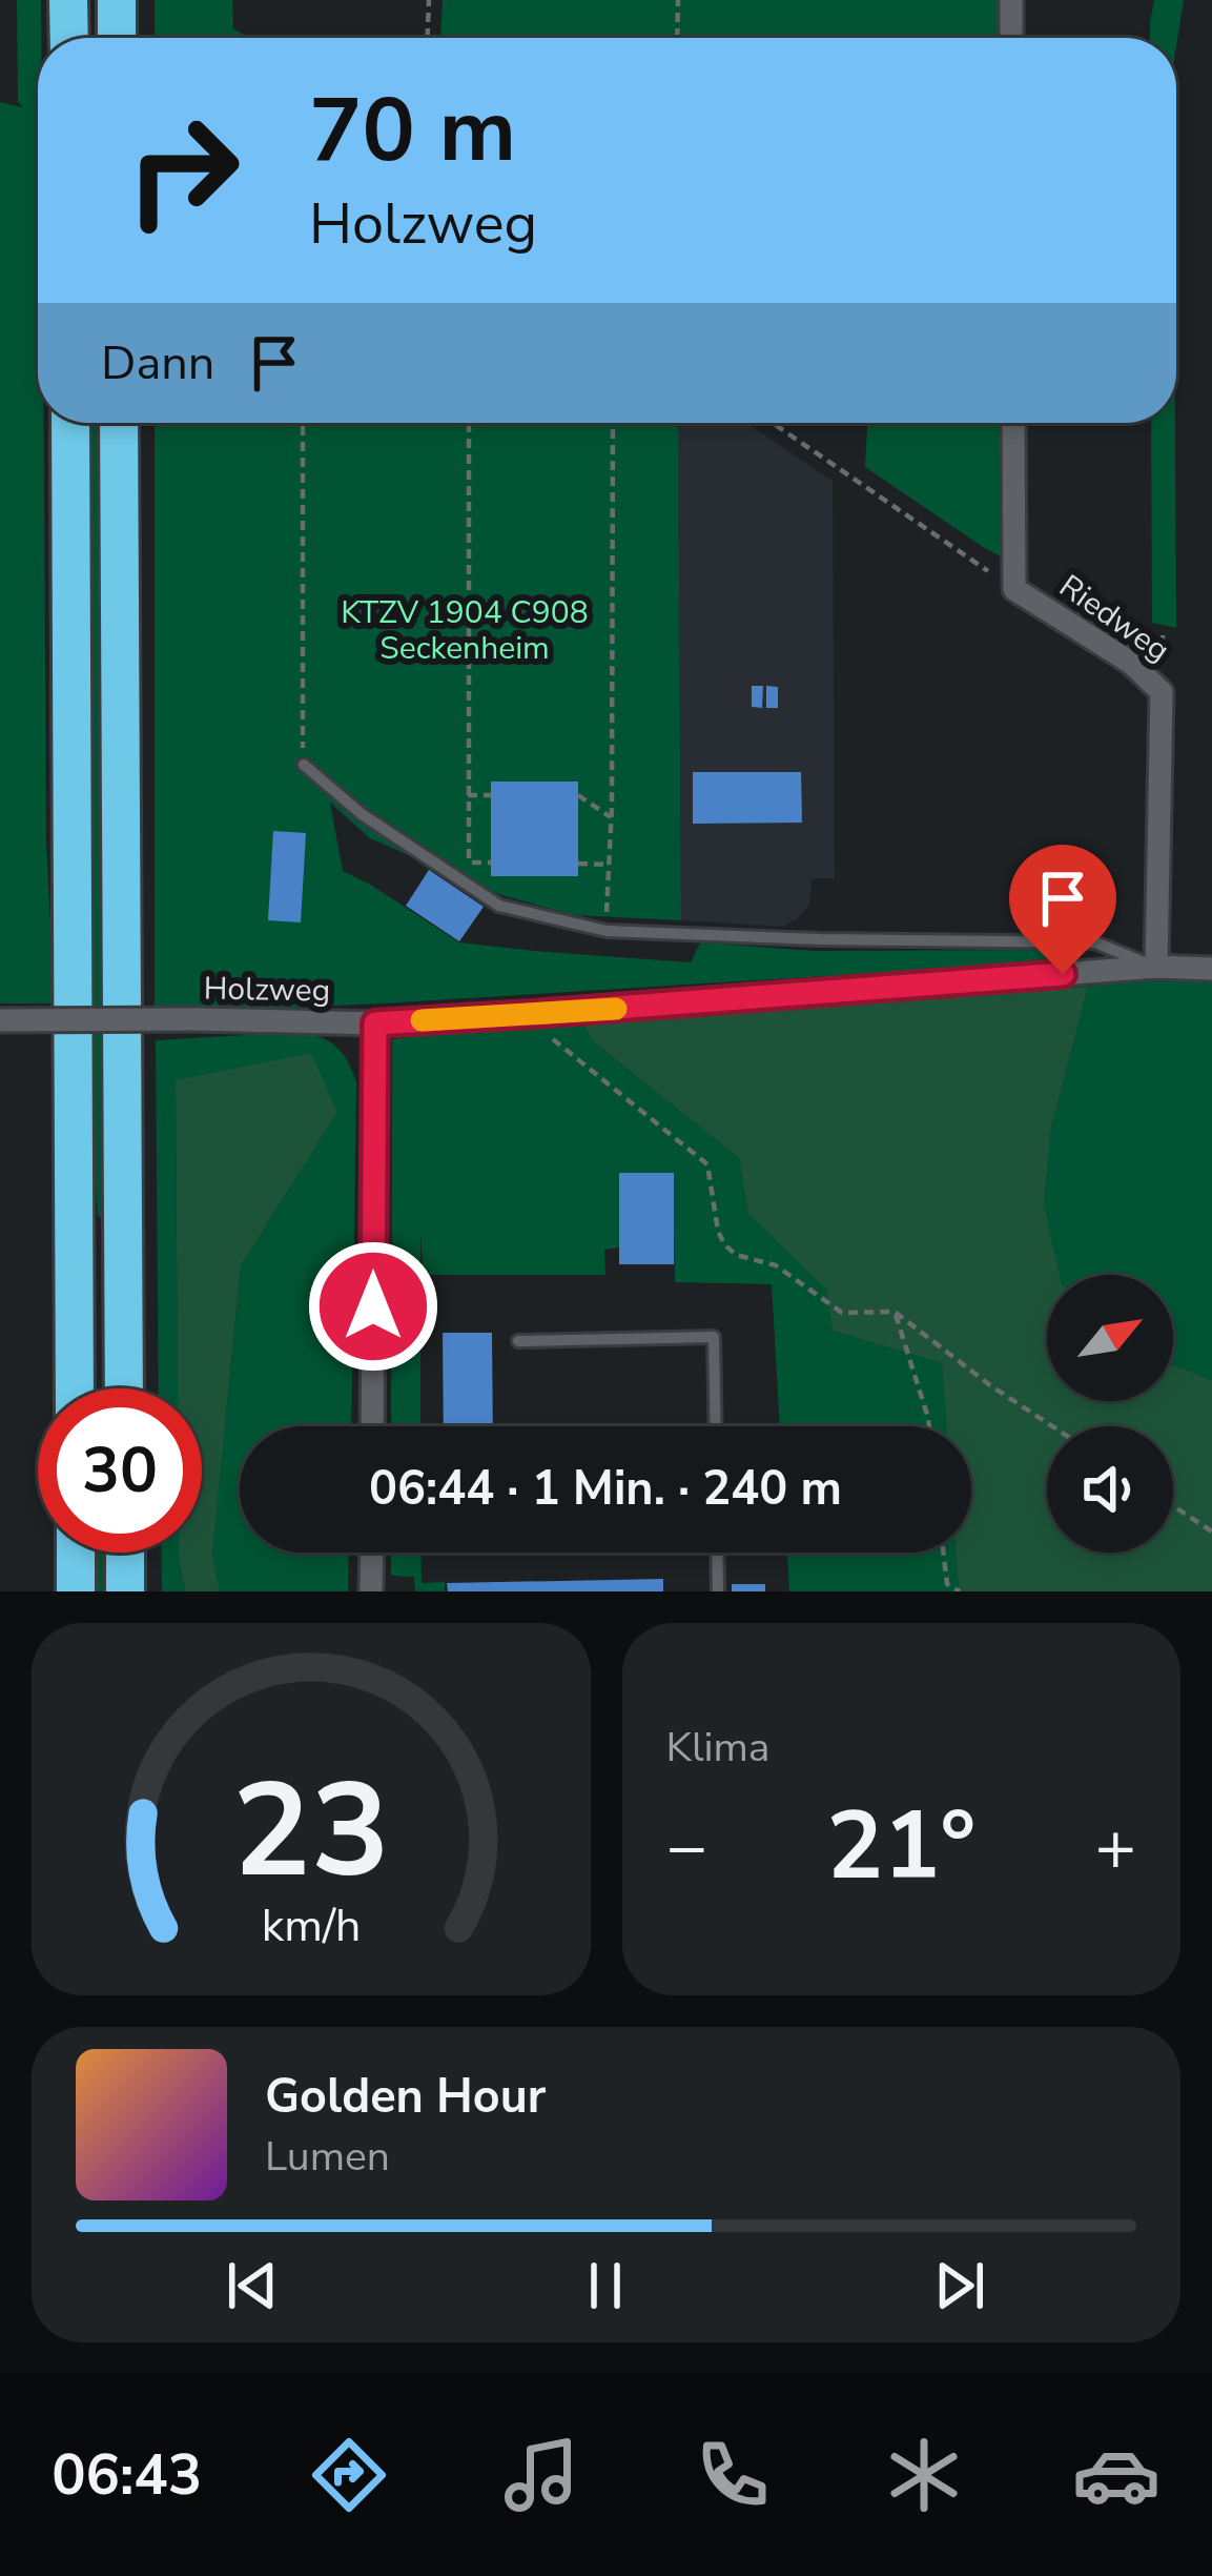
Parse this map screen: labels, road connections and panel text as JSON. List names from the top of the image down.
{
  "streets": {
    "street": ["Riedweg", "Holzweg"]
  },
  "crossings": [
    ["Riedweg", "Holzweg"]
  ],
  "parks": ["KTZV 1904 C908 Seckenheim"],
  "north": "top right",
  "page": {
    "turn": ["70 m", "Holzweg"],
    "then": "Dann",
    "limit": "30",
    "trip": "06:44 · 1 Min. · 240 m",
    "tile": "Klima",
    "heat": ["−", "21°", "+"],
    "song": ["Golden Hour", "Lumen"],
    "tabs": "06:43",
    "gauge": ["23", "km/h"]
  }
}
